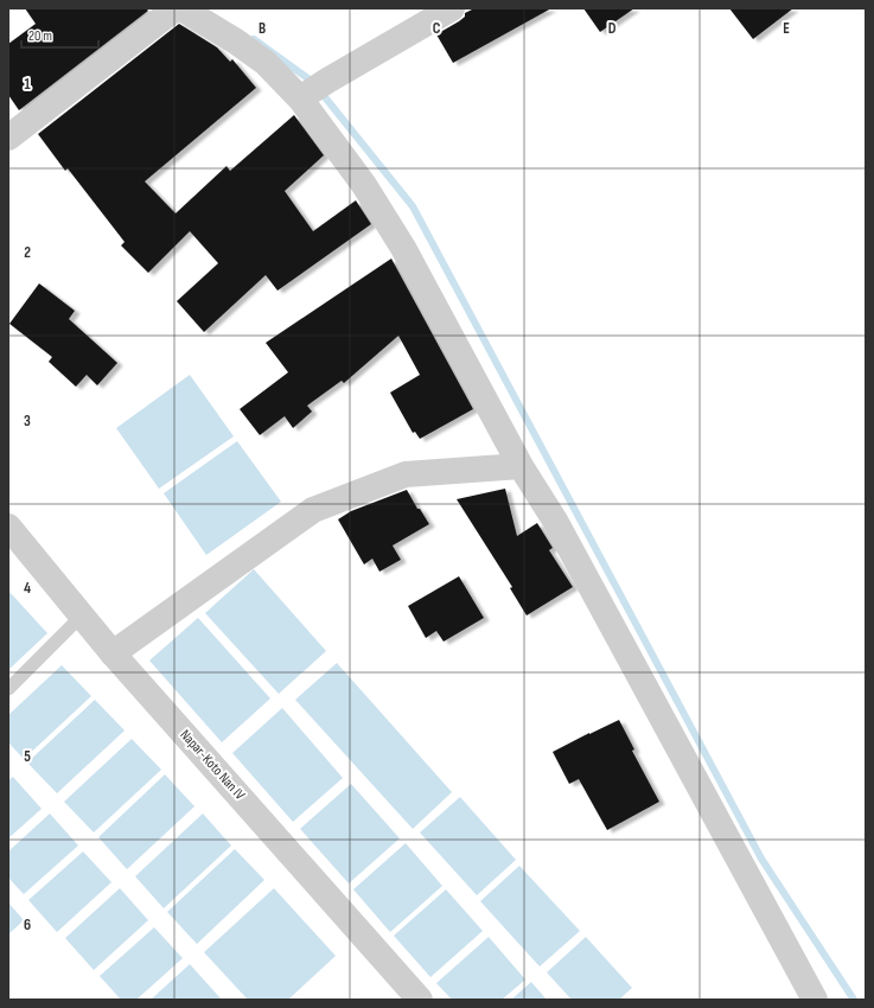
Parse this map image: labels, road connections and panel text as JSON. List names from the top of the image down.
{
  "streets": {
    "street": ["Napar-Koto Nan IV"]
  },
  "scale_bar": "20 m",
  "grid": {
    "columns": [
      "B",
      "C",
      "D",
      "E"
    ],
    "rows": [
      "1",
      "2",
      "3",
      "4",
      "5",
      "6"
    ]
  }
}
